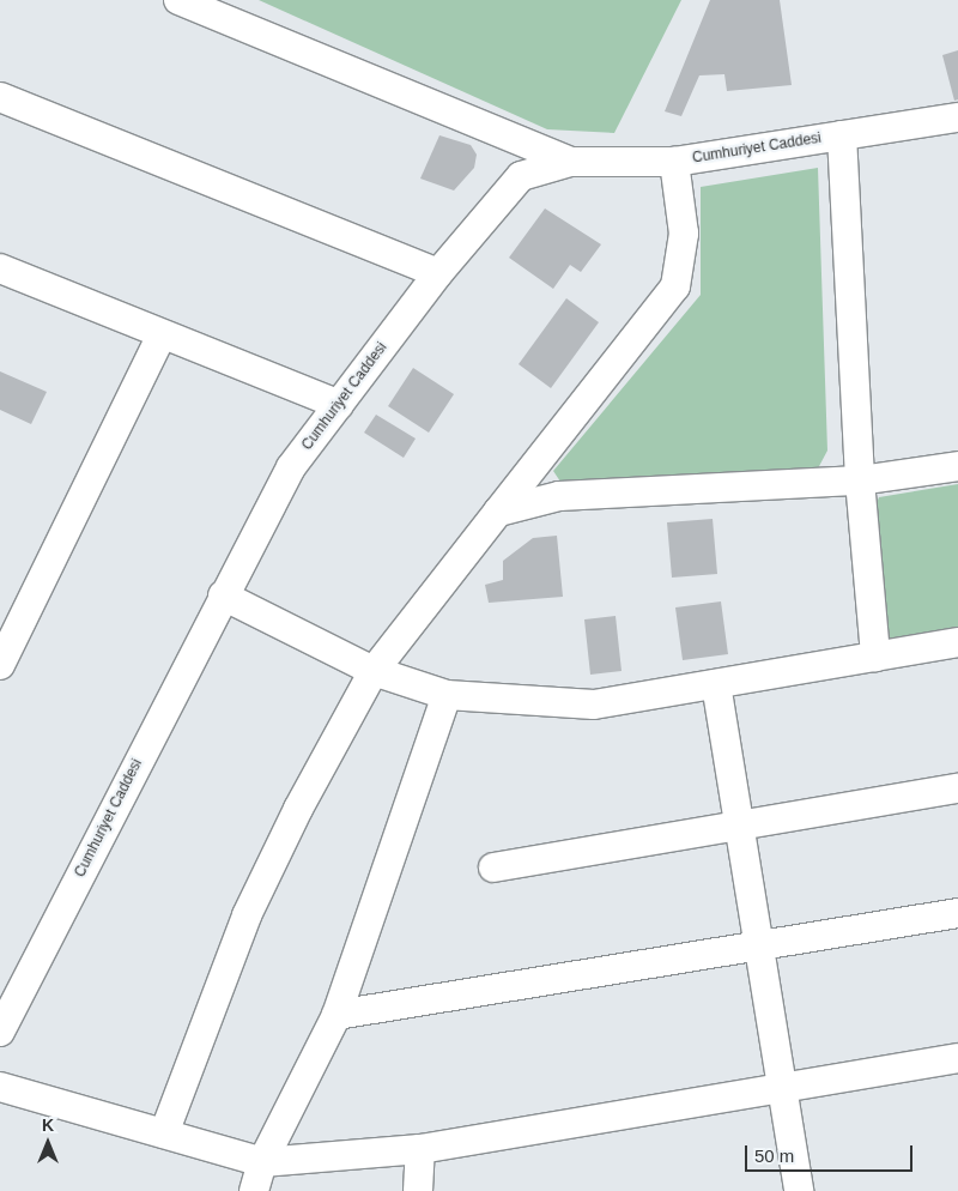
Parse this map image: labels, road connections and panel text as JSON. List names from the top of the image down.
{
  "streets": {
    "street": ["Cumhuriyet Caddesi"]
  },
  "scale_bar": "50 m",
  "north": "top"
}
